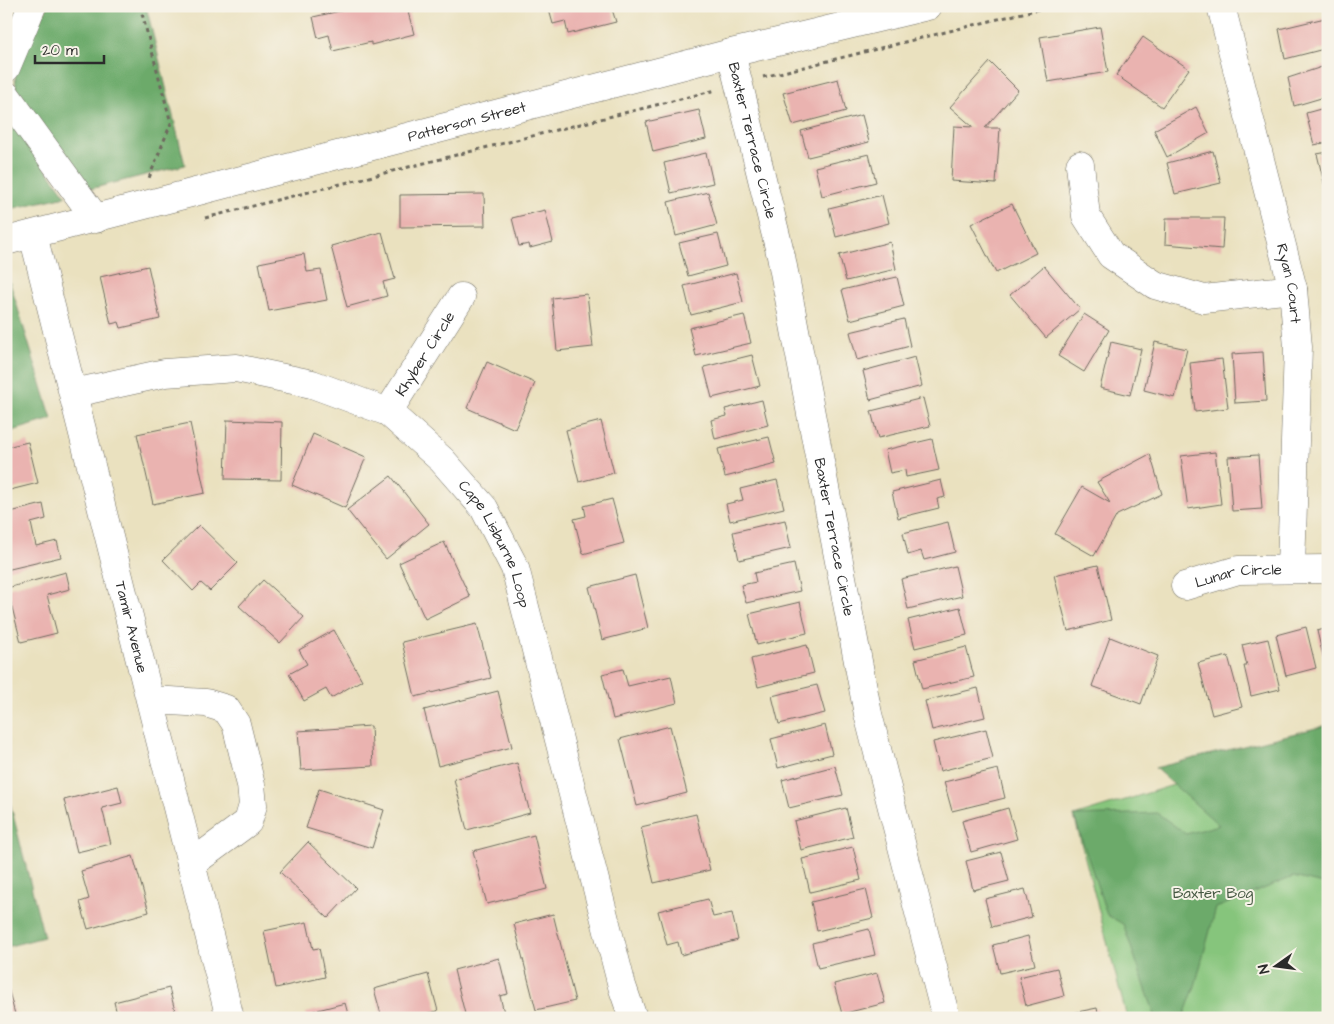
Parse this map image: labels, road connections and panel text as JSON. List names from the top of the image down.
{
  "streets": {
    "street": [
      "Patterson Street",
      "Baxter Terrace Circle",
      "Ryan Court",
      "Khyber Circle",
      "Cape Lisburne Loop",
      "Lunar Circle",
      "Tamir Avenue"
    ]
  },
  "crossings": [
    ["Patterson Street", "Baxter Terrace Circle"],
    ["Patterson Street", "Tamir Avenue"],
    ["Ryan Court", "Lunar Circle"],
    ["Khyber Circle", "Cape Lisburne Loop"],
    ["Cape Lisburne Loop", "Tamir Avenue"]
  ],
  "parks": ["Baxter Bog"],
  "scale_bar": "20 m",
  "north": "left"
}
